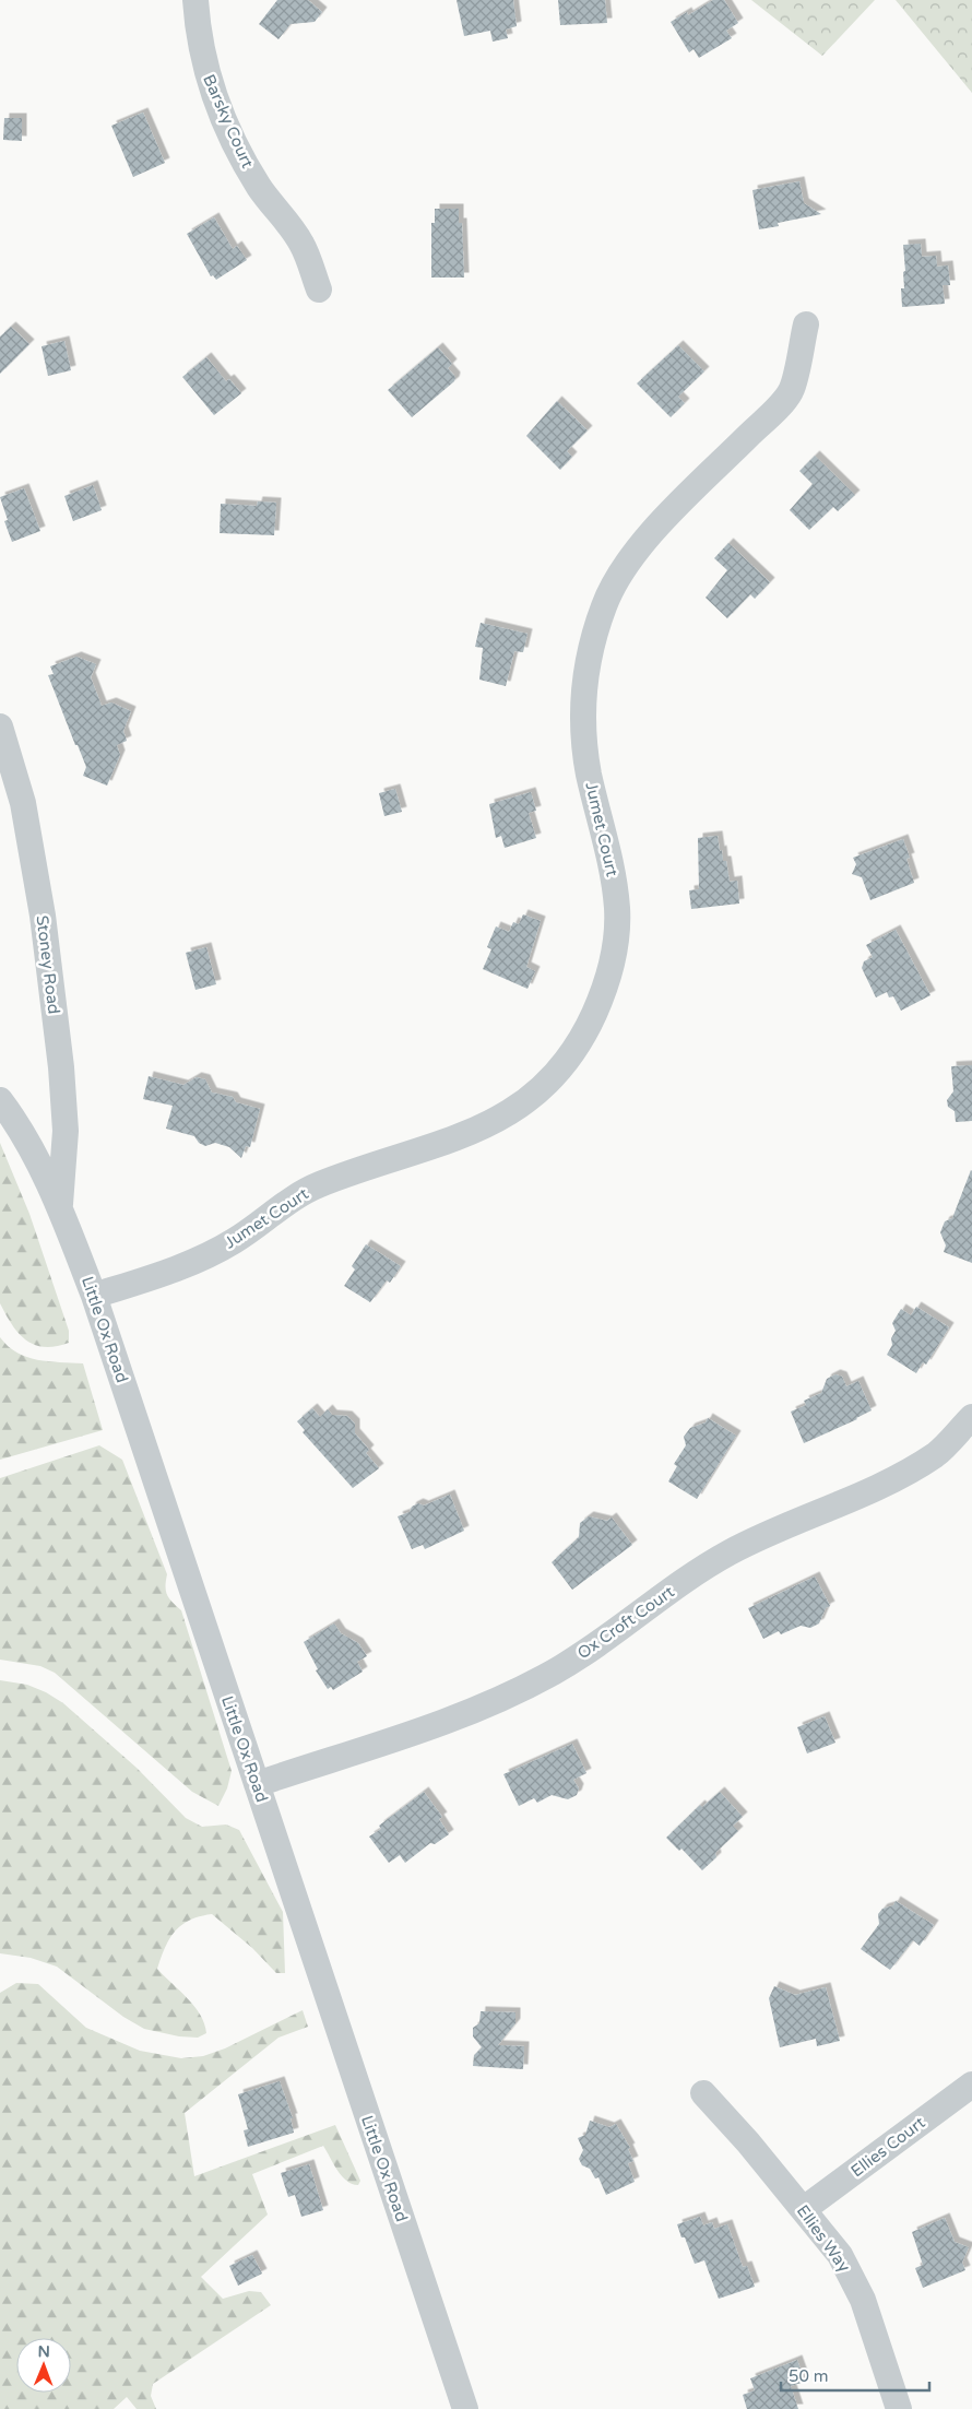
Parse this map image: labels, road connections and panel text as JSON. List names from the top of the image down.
{
  "streets": {
    "street": [
      "Barsky Court",
      "Jumet Court",
      "Stoney Road",
      "Little Ox Road",
      "Ox Croft Court",
      "Ellies Court",
      "Ellies Way"
    ]
  },
  "crossings": [
    ["Jumet Court", "Little Ox Road"],
    ["Stoney Road", "Little Ox Road"],
    ["Little Ox Road", "Ox Croft Court"],
    ["Ellies Court", "Ellies Way"]
  ],
  "scale_bar": "50 m",
  "north": "top"
}
